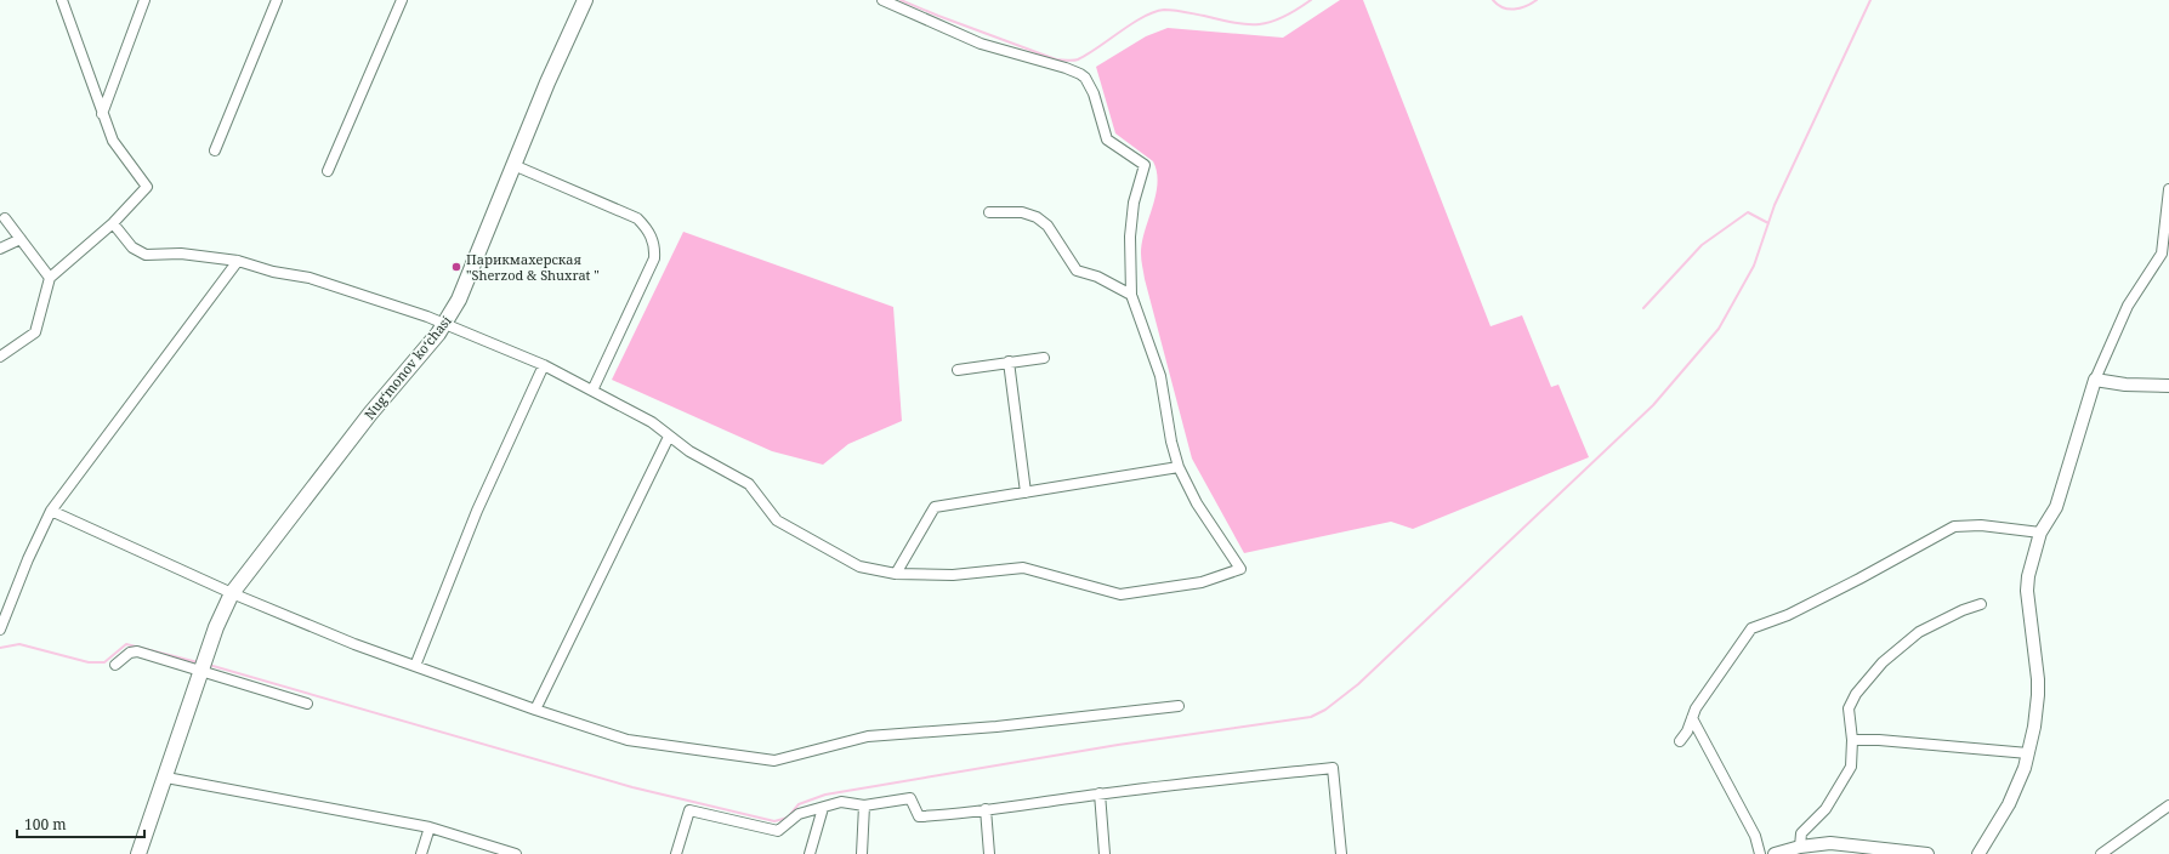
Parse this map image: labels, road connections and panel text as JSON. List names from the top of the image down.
{
  "streets": {
    "main road": ["Nugʻmonov koʻchasi"]
  },
  "places": ["Парикмахерская \"Sherzod & Shuxrat \""],
  "scale_bar": "100 m"
}
